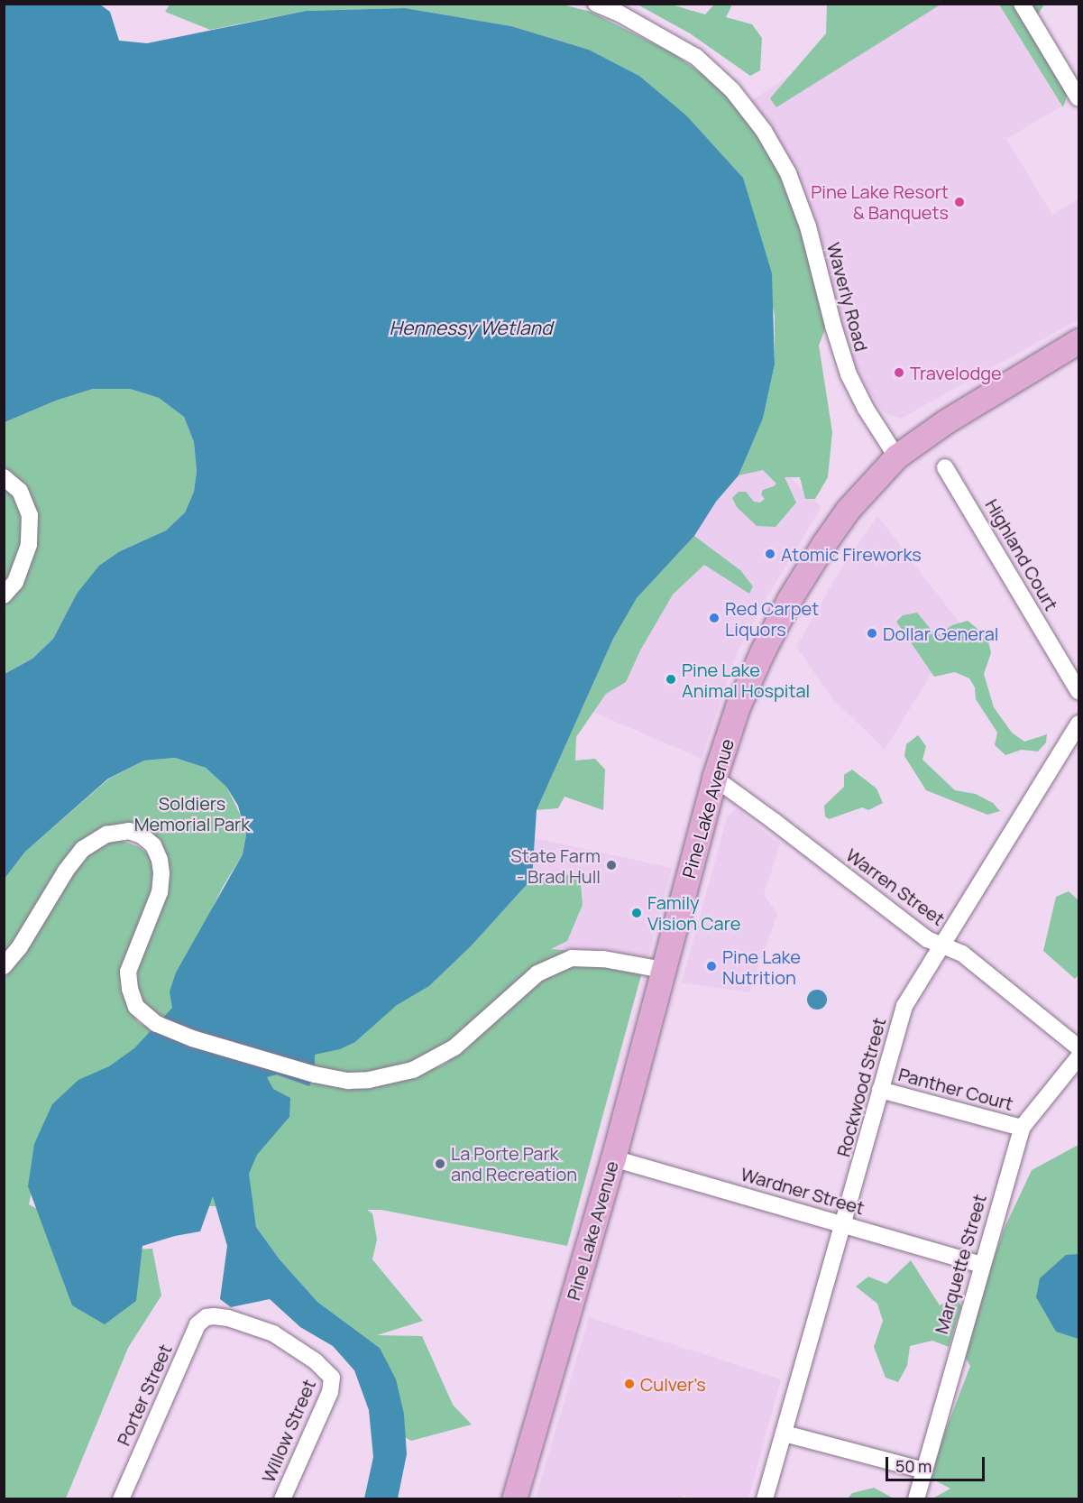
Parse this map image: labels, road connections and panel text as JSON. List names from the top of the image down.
{
  "streets": {
    "main road": ["Pine Lake Avenue"],
    "street": [
      "Waverly Road",
      "Highland Court",
      "Warren Street",
      "Rockwood Street",
      "Panther Court",
      "Wardner Street",
      "Marquette Street",
      "Porter Street",
      "Willow Street"
    ]
  },
  "crossings": [
    ["Waverly Road", "Pine Lake Avenue"],
    ["Pine Lake Avenue", "Warren Street"],
    ["Pine Lake Avenue", "Wardner Street"],
    ["Warren Street", "Rockwood Street"],
    ["Rockwood Street", "Panther Court"],
    ["Rockwood Street", "Wardner Street"],
    ["Panther Court", "Marquette Street"],
    ["Wardner Street", "Marquette Street"],
    ["Porter Street", "Willow Street"]
  ],
  "water": ["Hennessy Wetland"],
  "parks": ["Soldiers Memorial Park"],
  "places": [
    "Pine Lake Resort & Banquets",
    "Travelodge",
    "Atomic Fireworks",
    "Red Carpet Liquors",
    "Dollar General",
    "Pine Lake Animal Hospital",
    "State Farm - Brad Hull",
    "Family Vision Care",
    "Pine Lake Nutrition",
    "La Porte Park and Recreation",
    "Culver's"
  ],
  "scale_bar": "50 m"
}
